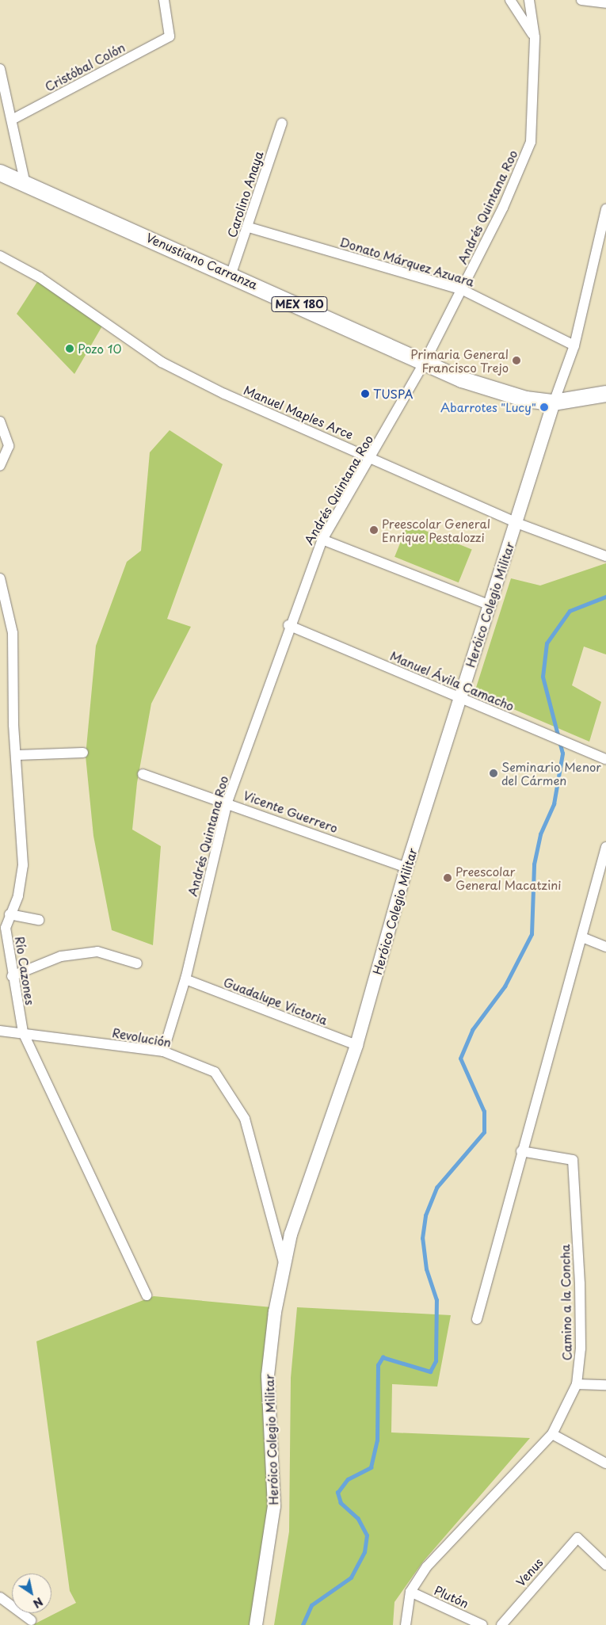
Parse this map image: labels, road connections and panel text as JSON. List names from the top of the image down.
{
  "streets": {
    "main road": ["Venustiano Carranza", "MEX 180"],
    "street": [
      "Cristóbal Colón",
      "Carolino Anaya",
      "Andrés Quintana Roo",
      "Donato Márquez Azuara",
      "Manuel Maples Arce",
      "Heróico Colegio Militar",
      "Manuel Ávila Camacho",
      "Vicente Guerrero",
      "Río Cazones",
      "Guadalupe Victoria",
      "Revolución",
      "Camino a la Concha",
      "Venus",
      "Plutón"
    ]
  },
  "crossings": [
    ["Carolino Anaya", "Venustiano Carranza"],
    ["Carolino Anaya", "Donato Márquez Azuara"],
    ["Andrés Quintana Roo", "Venustiano Carranza"],
    ["Andrés Quintana Roo", "Donato Márquez Azuara"],
    ["Andrés Quintana Roo", "Manuel Maples Arce"],
    ["Andrés Quintana Roo", "Manuel Ávila Camacho"],
    ["Andrés Quintana Roo", "Vicente Guerrero"],
    ["Andrés Quintana Roo", "Guadalupe Victoria"],
    ["Andrés Quintana Roo", "Revolución"],
    ["Venustiano Carranza", "Heróico Colegio Militar"],
    ["Donato Márquez Azuara", "Heróico Colegio Militar"],
    ["Manuel Maples Arce", "Heróico Colegio Militar"],
    ["Heróico Colegio Militar", "Manuel Ávila Camacho"],
    ["Heróico Colegio Militar", "Vicente Guerrero"],
    ["Heróico Colegio Militar", "Guadalupe Victoria"],
    ["Heróico Colegio Militar", "Revolución"],
    ["Río Cazones", "Revolución"],
    ["Camino a la Concha", "Plutón"]
  ],
  "places": [
    "Pozo 10",
    "Primaria General Francisco Trejo",
    "TUSPA",
    "Abarrotes \"Lucy\"",
    "Preescolar General Enrique Pestalozzi",
    "Seminario Menor del Cármen",
    "Preescolar General Macatzini"
  ],
  "north": "bottom right"
}
